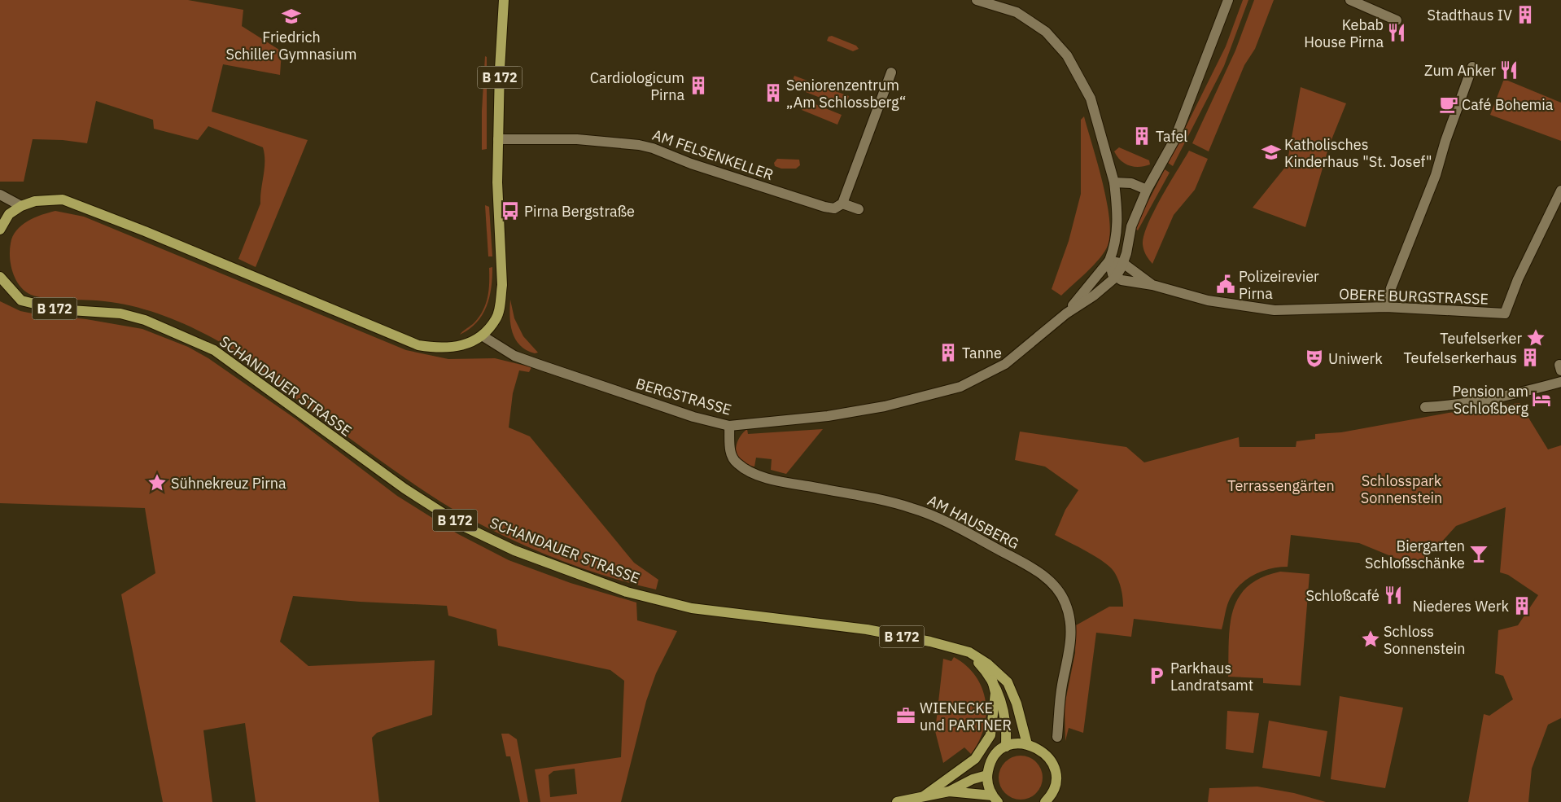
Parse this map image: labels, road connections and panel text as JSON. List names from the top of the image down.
{
  "streets": {
    "main road": ["B 172", "SCHANDAUER STRASSE"],
    "street": [
      "AM FELSENKELLER",
      "OBERE BURGSTRASSE",
      "BERGSTRASSE",
      "AM HAUSBERG"
    ]
  },
  "crossings": [
    ["B 172", "AM FELSENKELLER"],
    ["B 172", "BERGSTRASSE"],
    ["BERGSTRASSE", "AM HAUSBERG"]
  ],
  "parks": ["Schlosspark Sonnenstein", "Terrassengärten"],
  "places": {
    "building": [
      "Stadthaus IV",
      "Cardiologicum Pirna",
      "Seniorenzentrum „Am Schlossberg“",
      "Tafel",
      "Tanne",
      "Teufelserkerhaus",
      "Niederes Werk"
    ],
    "school or university": ["Friedrich Schiller Gymnasium", "Katholisches Kinderhaus \"St. Josef\""],
    "restaurant": ["Kebab House Pirna", "Zum Anker", "Schloßcafé"],
    "cafe": ["Café Bohemia"],
    "bus stop": ["Pirna Bergstraße"],
    "public building": ["Polizeirevier Pirna"],
    "place": ["Teufelserker", "Sühnekreuz Pirna", "Schloss Sonnenstein"],
    "theatre": ["Uniwerk"],
    "hotel": ["Pension am Schloßberg"],
    "bar": ["Biergarten Schloßschänke"],
    "parking": ["Parkhaus Landratsamt"],
    "office": ["WIENECKE und PARTNER"]
  }
}
